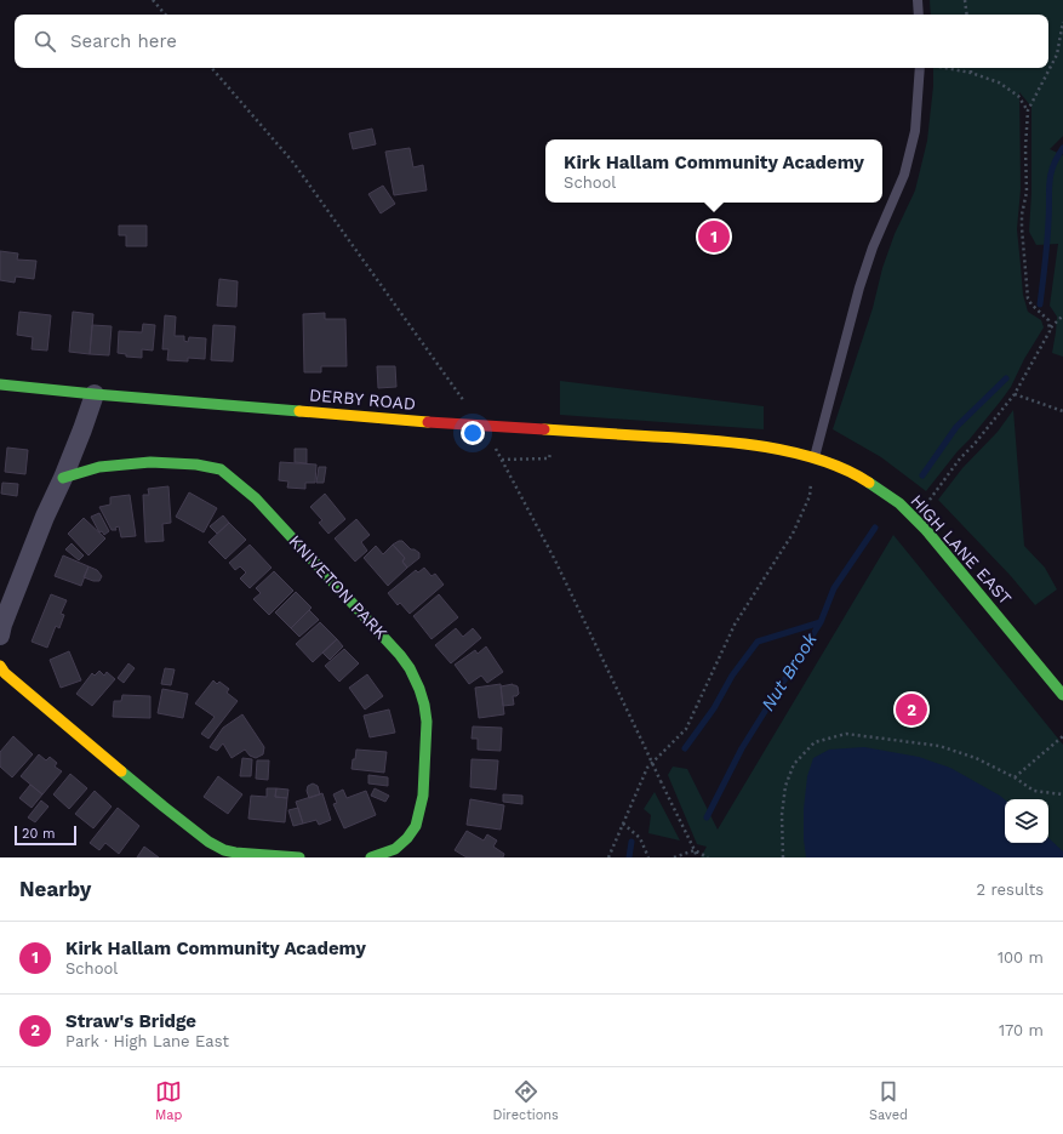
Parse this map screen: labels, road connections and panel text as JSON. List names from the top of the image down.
{
  "streets": {
    "main road": ["DERBY ROAD", "HIGH LANE EAST", "KNIVETON PARK"]
  },
  "crossings": [
    ["DERBY ROAD", "HIGH LANE EAST"]
  ],
  "water": ["Nut Brook"],
  "scale_bar": "20 m",
  "page": {
    "search": "Search here",
    "popup": ["Kirk Hallam Community Academy", "School"],
    "pins": ["1", "2"],
    "scale": "20 m",
    "heading": ["Nearby", "2 results"],
    "list": [
      {
        "mark": "1",
        "name": "Kirk Hallam Community Academy",
        "note": "School",
        "value": "100 m"
      },
      {
        "mark": "2",
        "name": "Straw's Bridge",
        "note": "Park · High Lane East",
        "value": "170 m"
      }
    ],
    "nav": ["Map", "Directions", "Saved"]
  }
}
